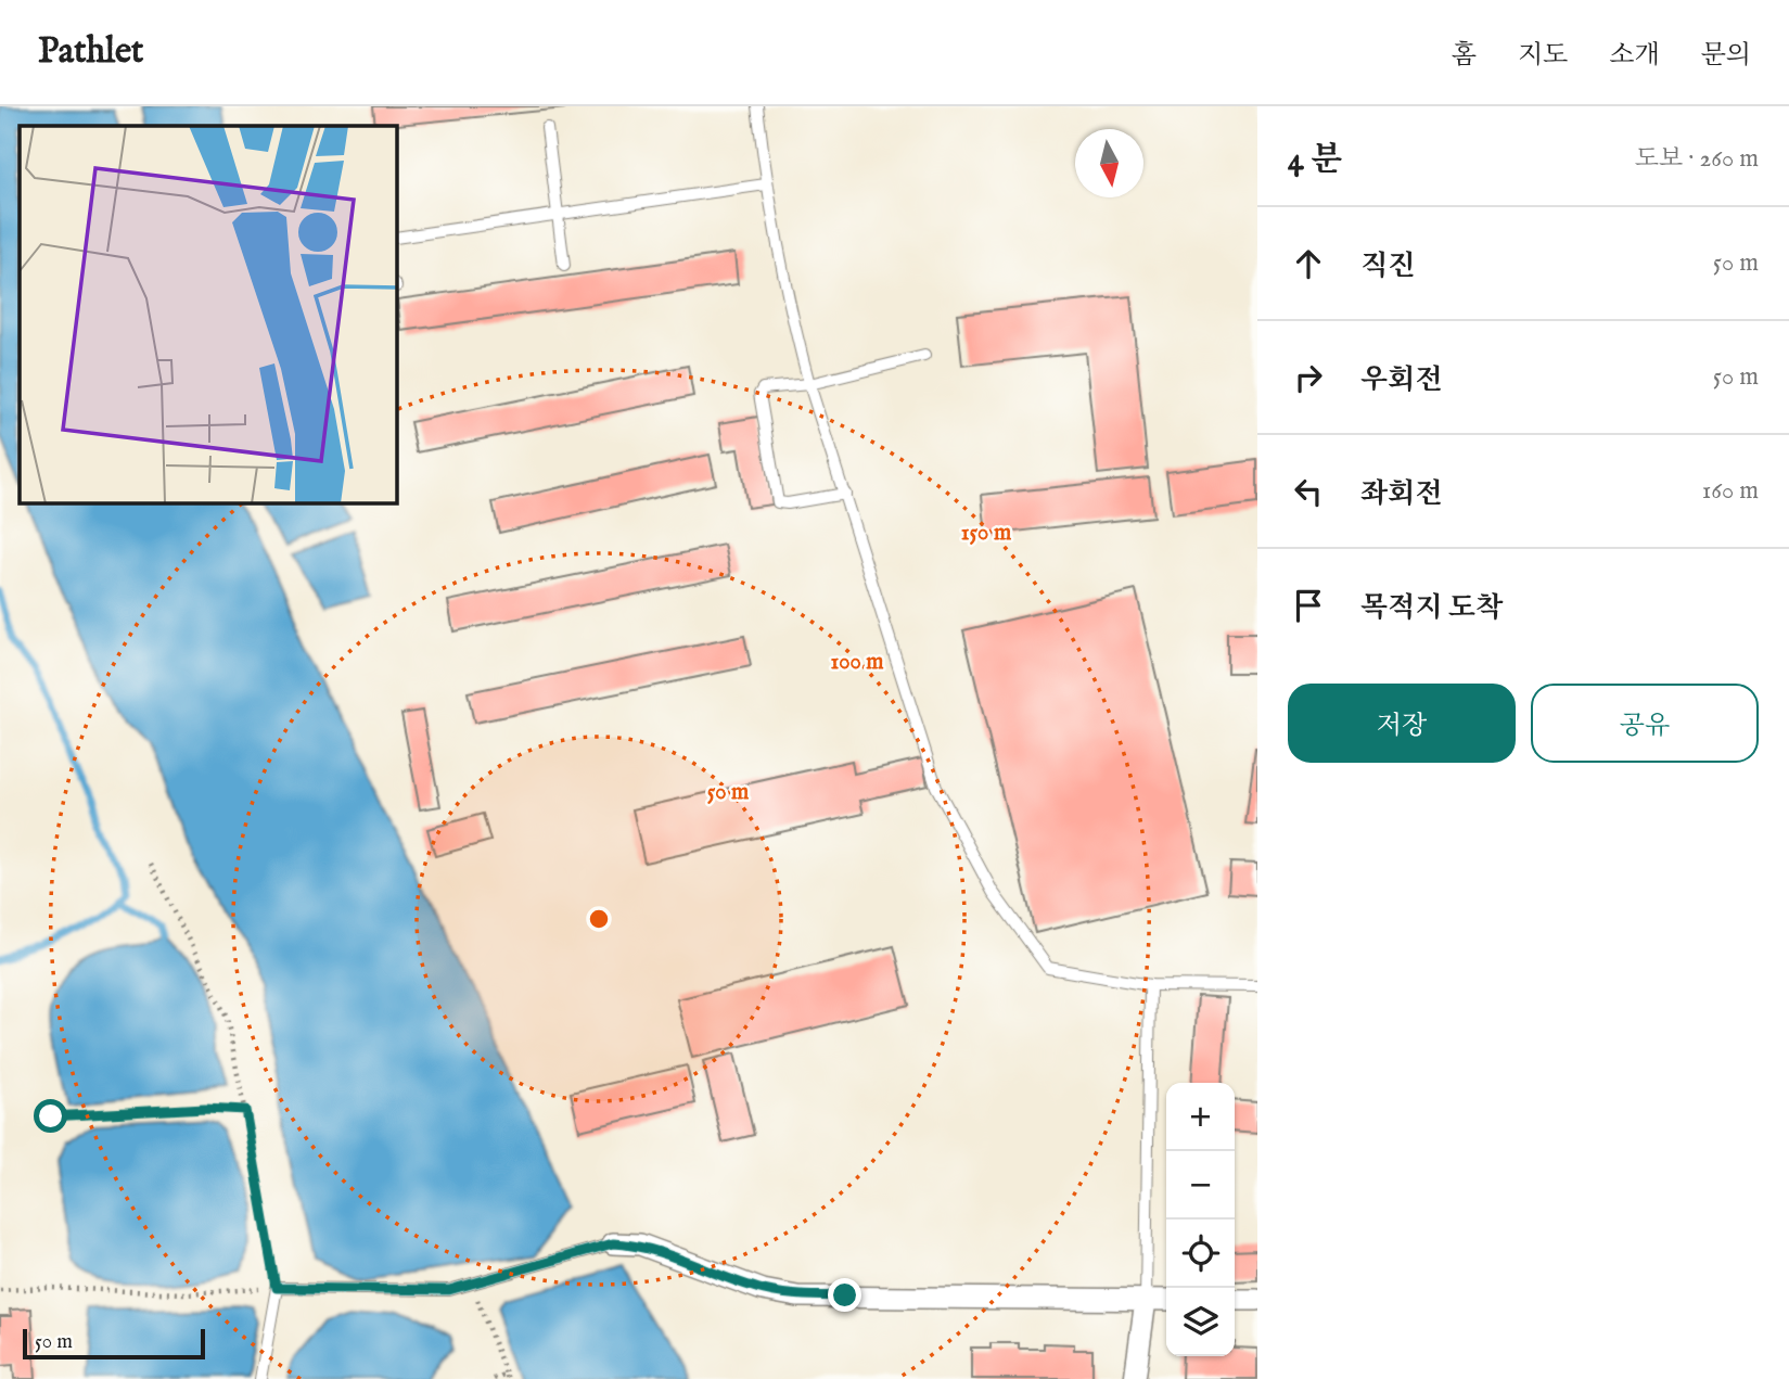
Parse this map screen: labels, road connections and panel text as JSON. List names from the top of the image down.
{
  "scale_bar": "50 m",
  "north": "bottom",
  "page": {
    "header": "Pathlet",
    "nav": [
      "홈",
      "지도",
      "소개",
      "문의"
    ],
    "heading": ["4 분", "도보 · 260 m"],
    "list": [
      ["직진", "50 m"],
      ["우회전", "50 m"],
      ["좌회전", "160 m"],
      "목적지 도착"
    ],
    "buttons": ["저장", "공유"],
    "map_buttons": ["+", "−"],
    "scale": "50 m"
  },
  "rings": ["150 m", "100 m", "50 m"]
}
